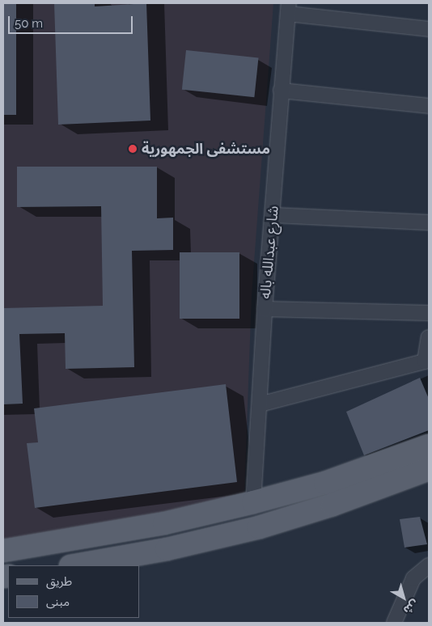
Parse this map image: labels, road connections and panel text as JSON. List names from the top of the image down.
{
  "streets": {
    "street": ["شارع عبدالله باله"]
  },
  "places": ["مستشفى الجمهورية"],
  "legend": ["طريق", "مبنى"],
  "scale_bar": "50 m",
  "north": "bottom right"
}
